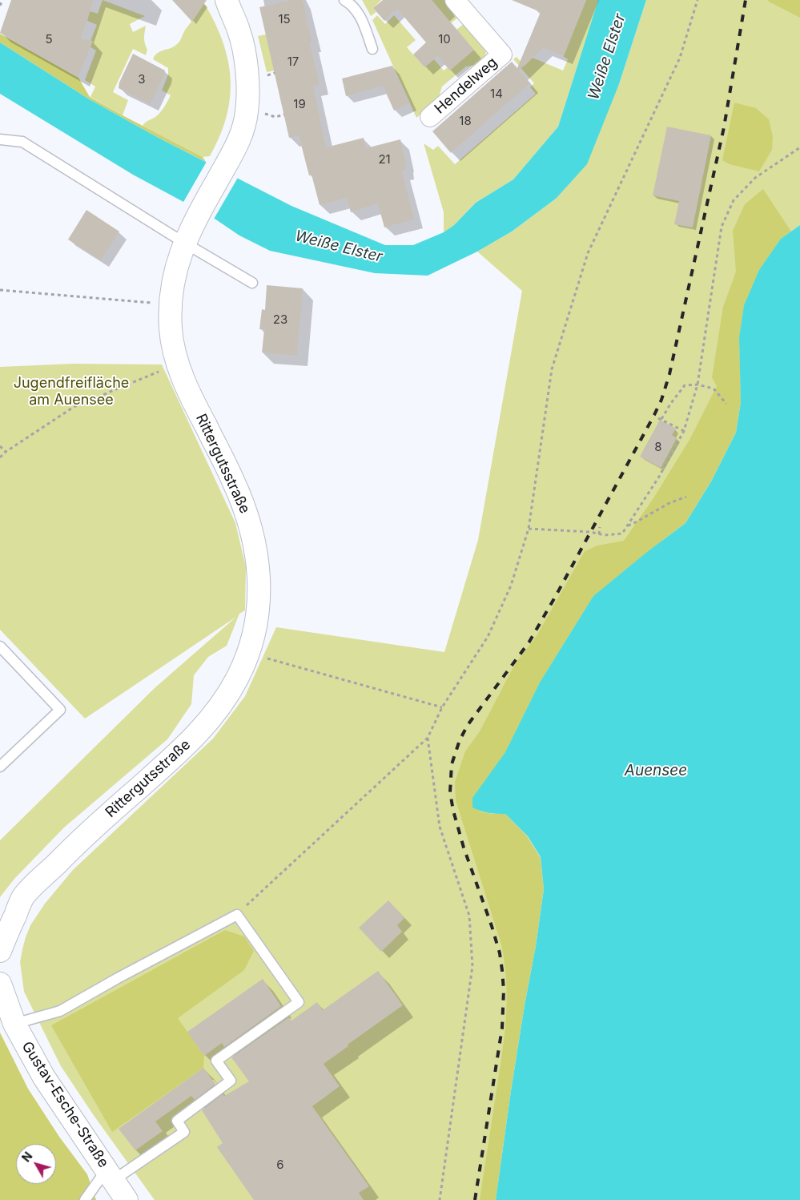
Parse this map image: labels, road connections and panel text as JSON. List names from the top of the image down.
{
  "streets": {
    "main road": ["Rittergutsstraße", "Gustav-Esche-Straße"],
    "street": ["Hendelweg"]
  },
  "water": ["Weiße Elster", "Auensee"],
  "parks": ["Jugendfreifläche am Auensee"],
  "house_numbers": [
    "15",
    "5",
    "10",
    "17",
    "3",
    "14",
    "19",
    "18",
    "21",
    "23",
    "8",
    "6"
  ],
  "north": "top left"
}
